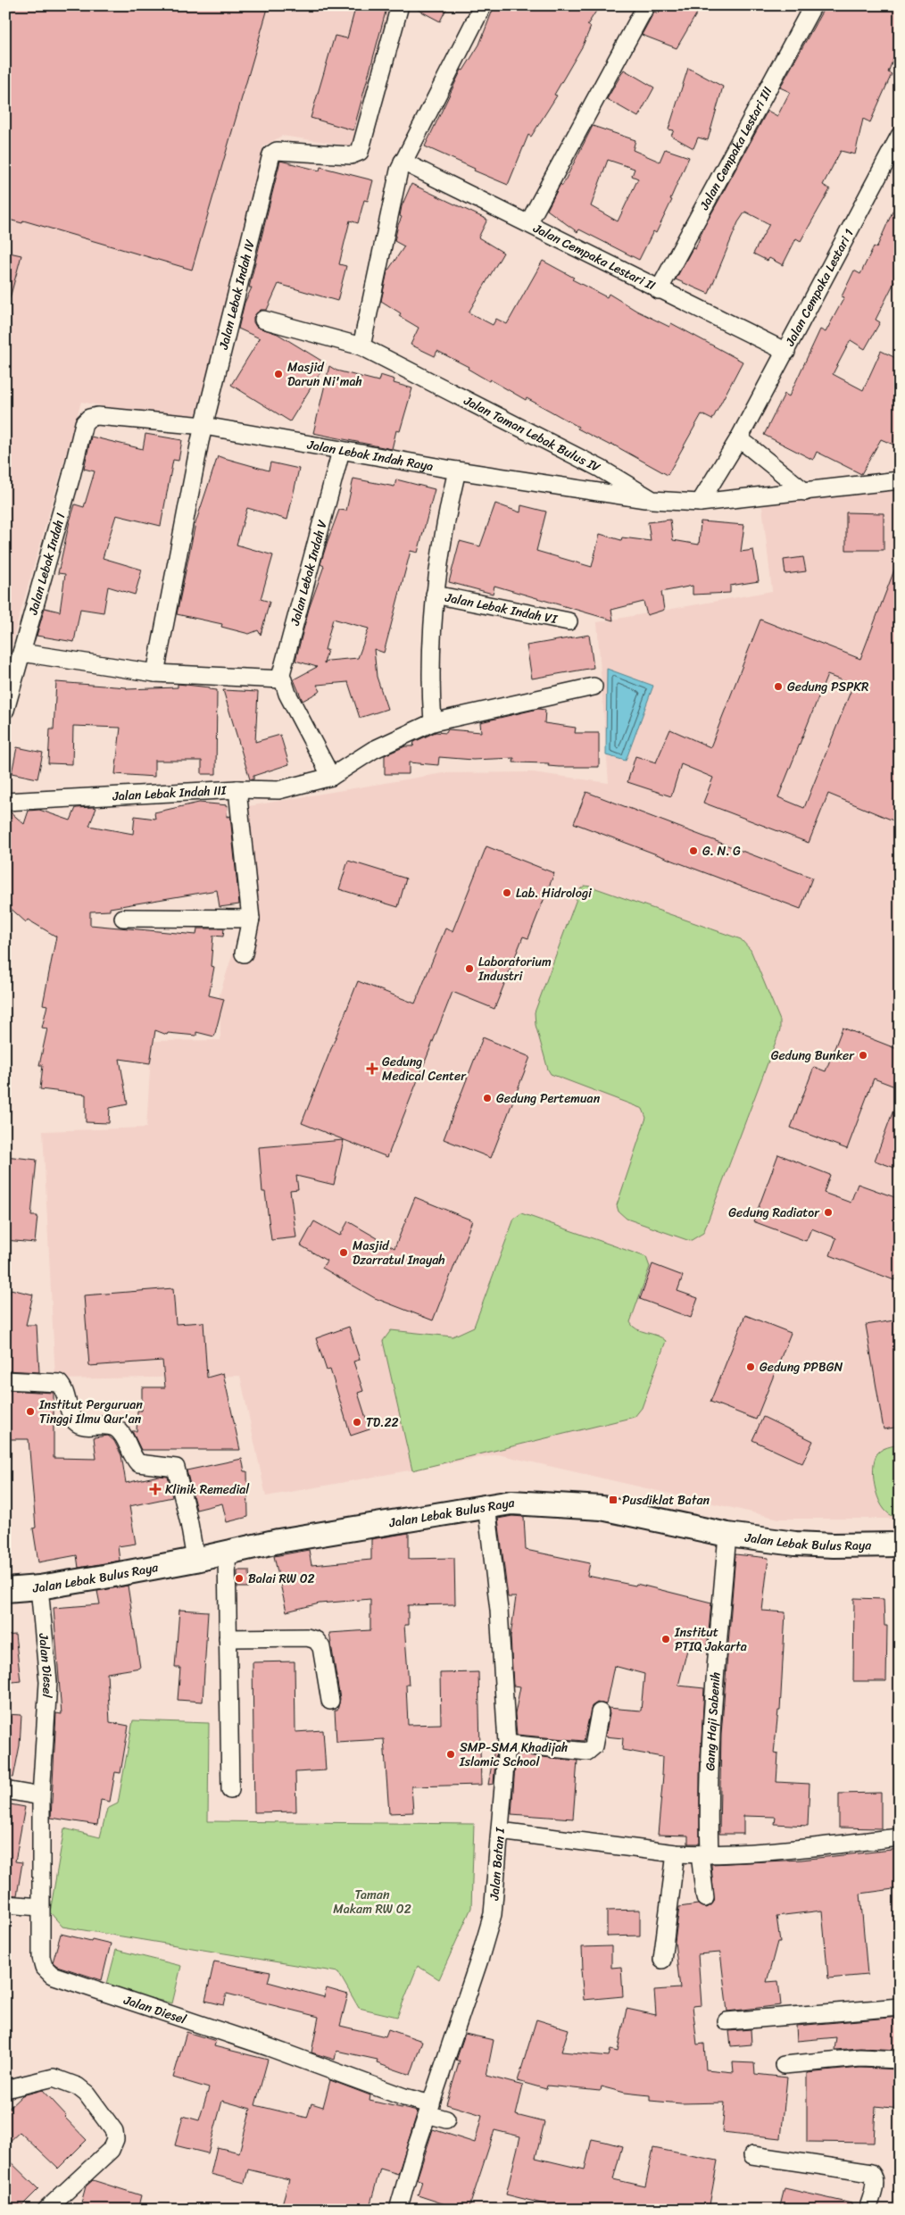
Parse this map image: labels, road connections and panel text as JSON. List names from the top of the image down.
{
  "streets": {
    "main road": ["Jalan Lebak Bulus Raya"],
    "street": [
      "Jalan Cempaka Lestari III",
      "Jalan Cempaka Lestari II",
      "Jalan Cempaka Lestari 1",
      "Jalan Lebak Indah IV",
      "Jalan Taman Lebak Bulus IV",
      "Jalan Lebak Indah Raya",
      "Jalan Lebak Indah I",
      "Jalan Lebak Indah V",
      "Jalan Lebak Indah VI",
      "Jalan Lebak Indah III",
      "Jalan Diesel",
      "Gang Haji Sabenih",
      "Jalan Batan I"
    ]
  },
  "crossings": [
    ["Jalan Cempaka Lestari III", "Jalan Cempaka Lestari II"],
    ["Jalan Cempaka Lestari II", "Jalan Cempaka Lestari 1"],
    ["Jalan Cempaka Lestari 1", "Jalan Taman Lebak Bulus IV"],
    ["Jalan Lebak Indah IV", "Jalan Lebak Indah Raya"],
    ["Jalan Taman Lebak Bulus IV", "Jalan Lebak Indah Raya"],
    ["Jalan Lebak Indah Raya", "Jalan Lebak Indah I"],
    ["Jalan Lebak Indah Raya", "Jalan Lebak Indah V"],
    ["Jalan Lebak Indah Raya", "Jalan Lebak Indah VI"],
    ["Jalan Lebak Indah VI", "Jalan Lebak Indah III"],
    ["Jalan Lebak Bulus Raya", "Jalan Diesel"],
    ["Jalan Lebak Bulus Raya", "Gang Haji Sabenih"],
    ["Jalan Lebak Bulus Raya", "Jalan Batan I"],
    ["Jalan Diesel", "Jalan Batan I"]
  ],
  "parks": ["Taman Makam RW 02"],
  "places": {
    "other": [
      "Masjid Darun Ni'mah",
      "Gedung PSPKR",
      "G. N. G",
      "Lab. Hidrologi",
      "Laboratorium Industri",
      "Gedung Bunker",
      "Gedung Pertemuan",
      "Gedung Radiator",
      "Masjid Dzarratul Inayah",
      "Gedung PPBGN",
      "Institut Perguruan Tinggi Ilmu Qur'an",
      "TD.22",
      "Balai RW 02",
      "Institut PTIQ Jakarta",
      "SMP-SMA Khadijah Islamic School"
    ],
    "health": ["Gedung Medical Center", "Klinik Remedial"],
    "transit": ["Pusdiklat Batan"]
  }
}
